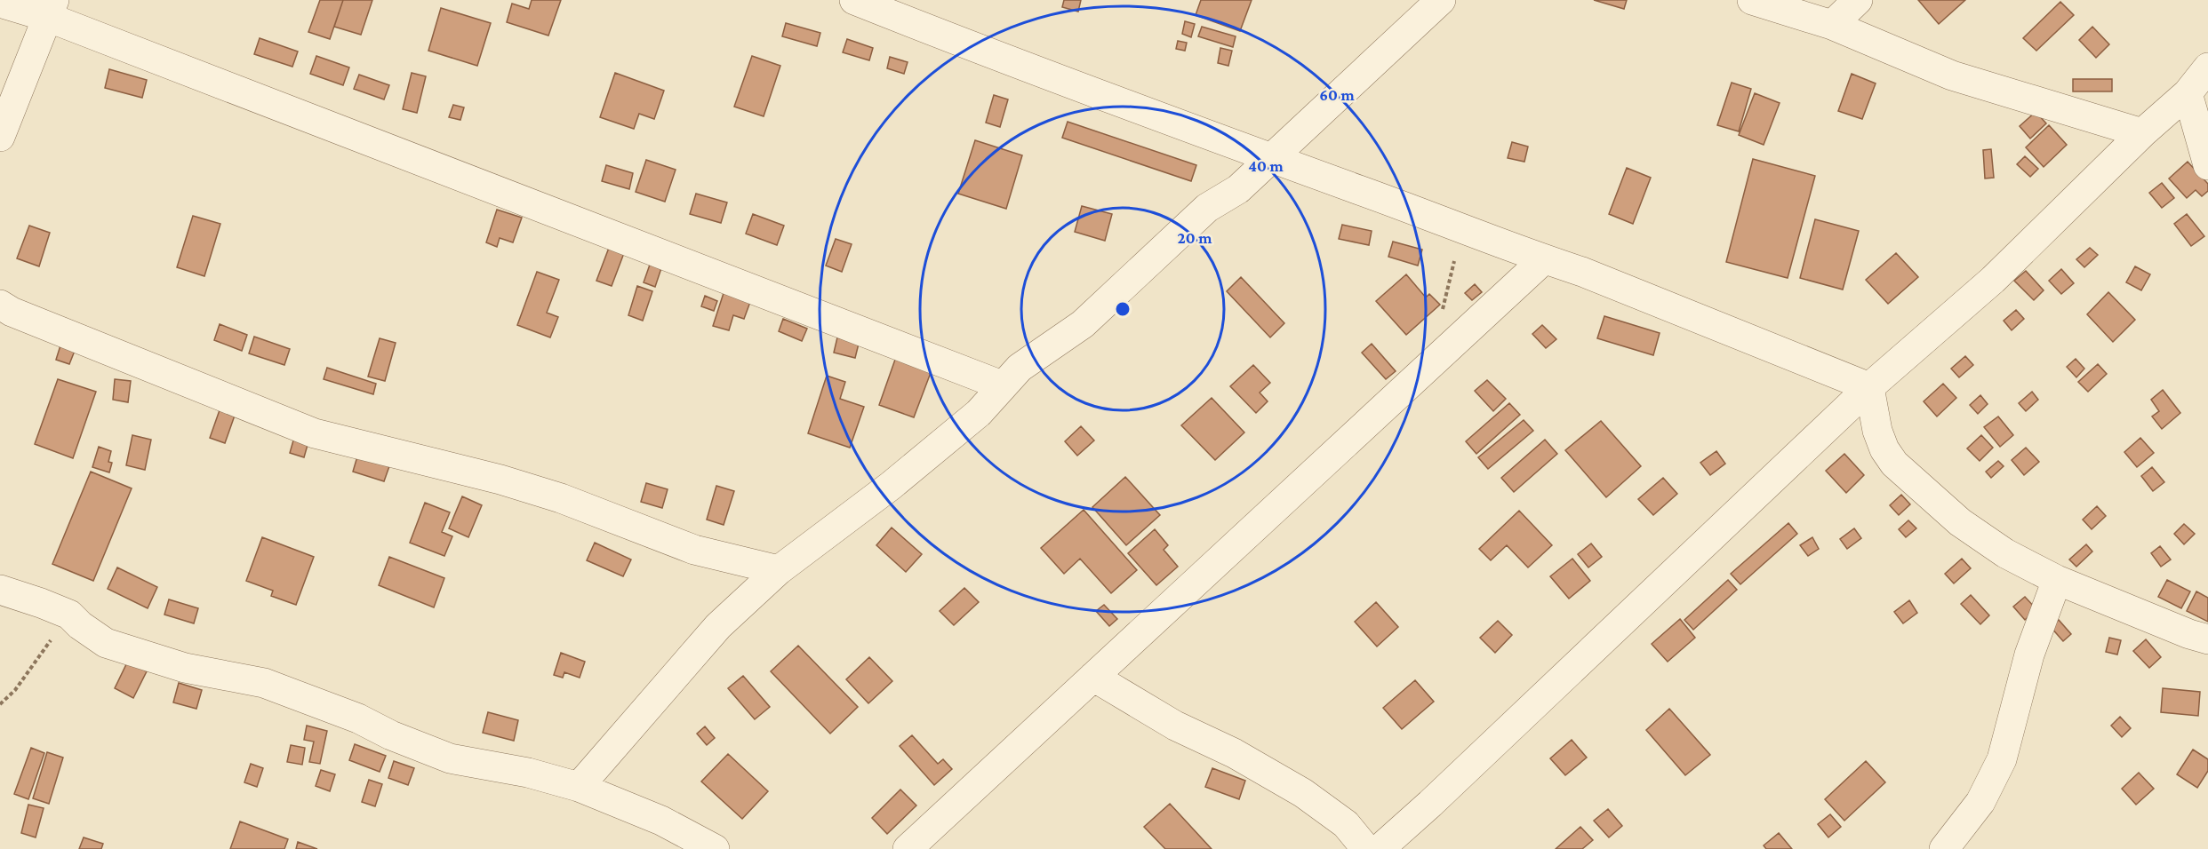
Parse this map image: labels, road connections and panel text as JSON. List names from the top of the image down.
{
  "rings": ["60 m", "40 m", "20 m"]
}
